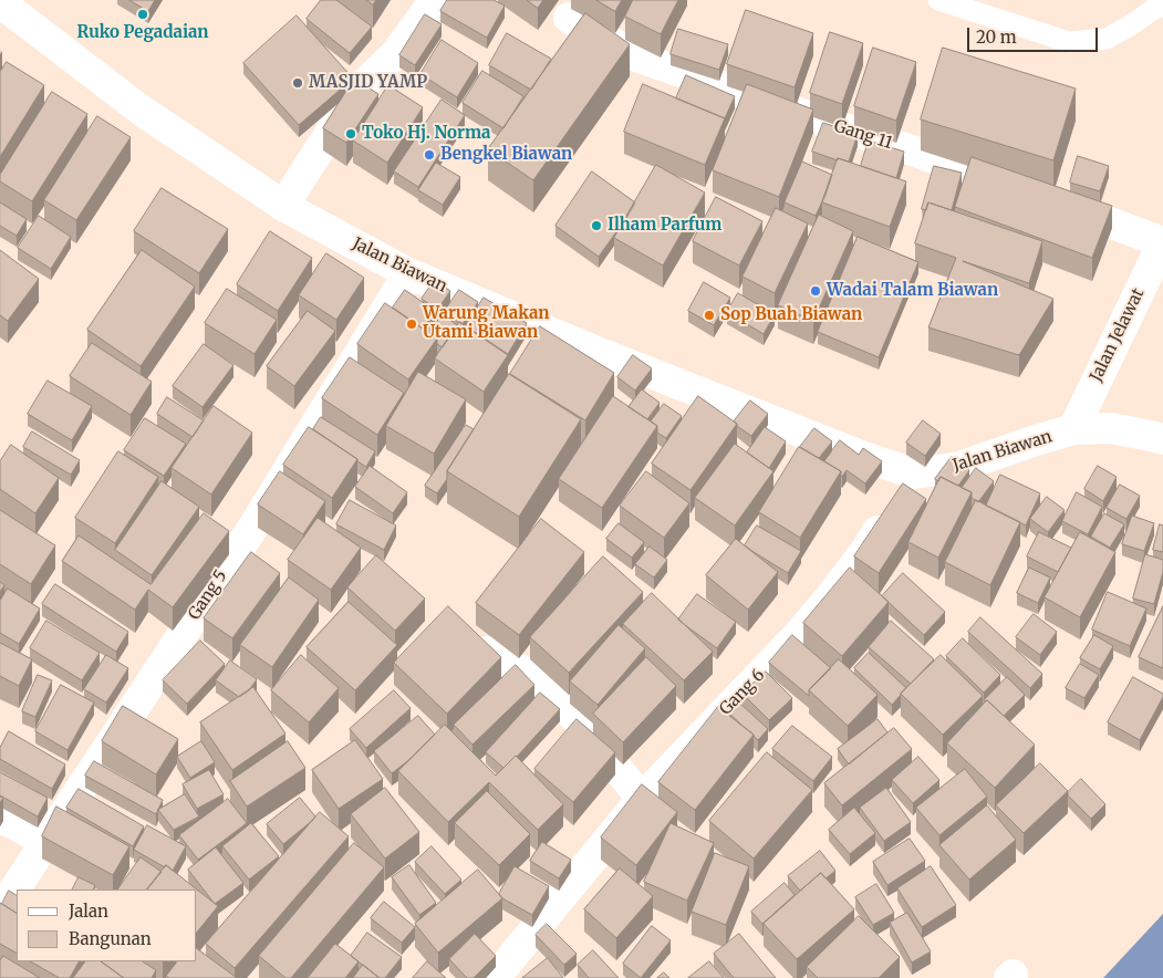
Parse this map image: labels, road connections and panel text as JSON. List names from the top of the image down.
{
  "streets": {
    "street": [
      "Gang 11",
      "Jalan Biawan",
      "Jalan Jelawat",
      "Gang 5",
      "Gang 6"
    ]
  },
  "crossings": [
    ["Gang 11", "Jalan Jelawat"],
    ["Jalan Biawan", "Jalan Jelawat"],
    ["Jalan Biawan", "Gang 5"],
    ["Jalan Biawan", "Gang 6"]
  ],
  "places": [
    "Ruko Pegadaian",
    "MASJID YAMP",
    "Toko Hj. Norma",
    "Bengkel Biawan",
    "Ilham Parfum",
    "Wadai Talam Biawan",
    "Sop Buah Biawan",
    "Warung Makan Utami Biawan"
  ],
  "legend": ["Jalan", "Bangunan"],
  "scale_bar": "20 m"
}
